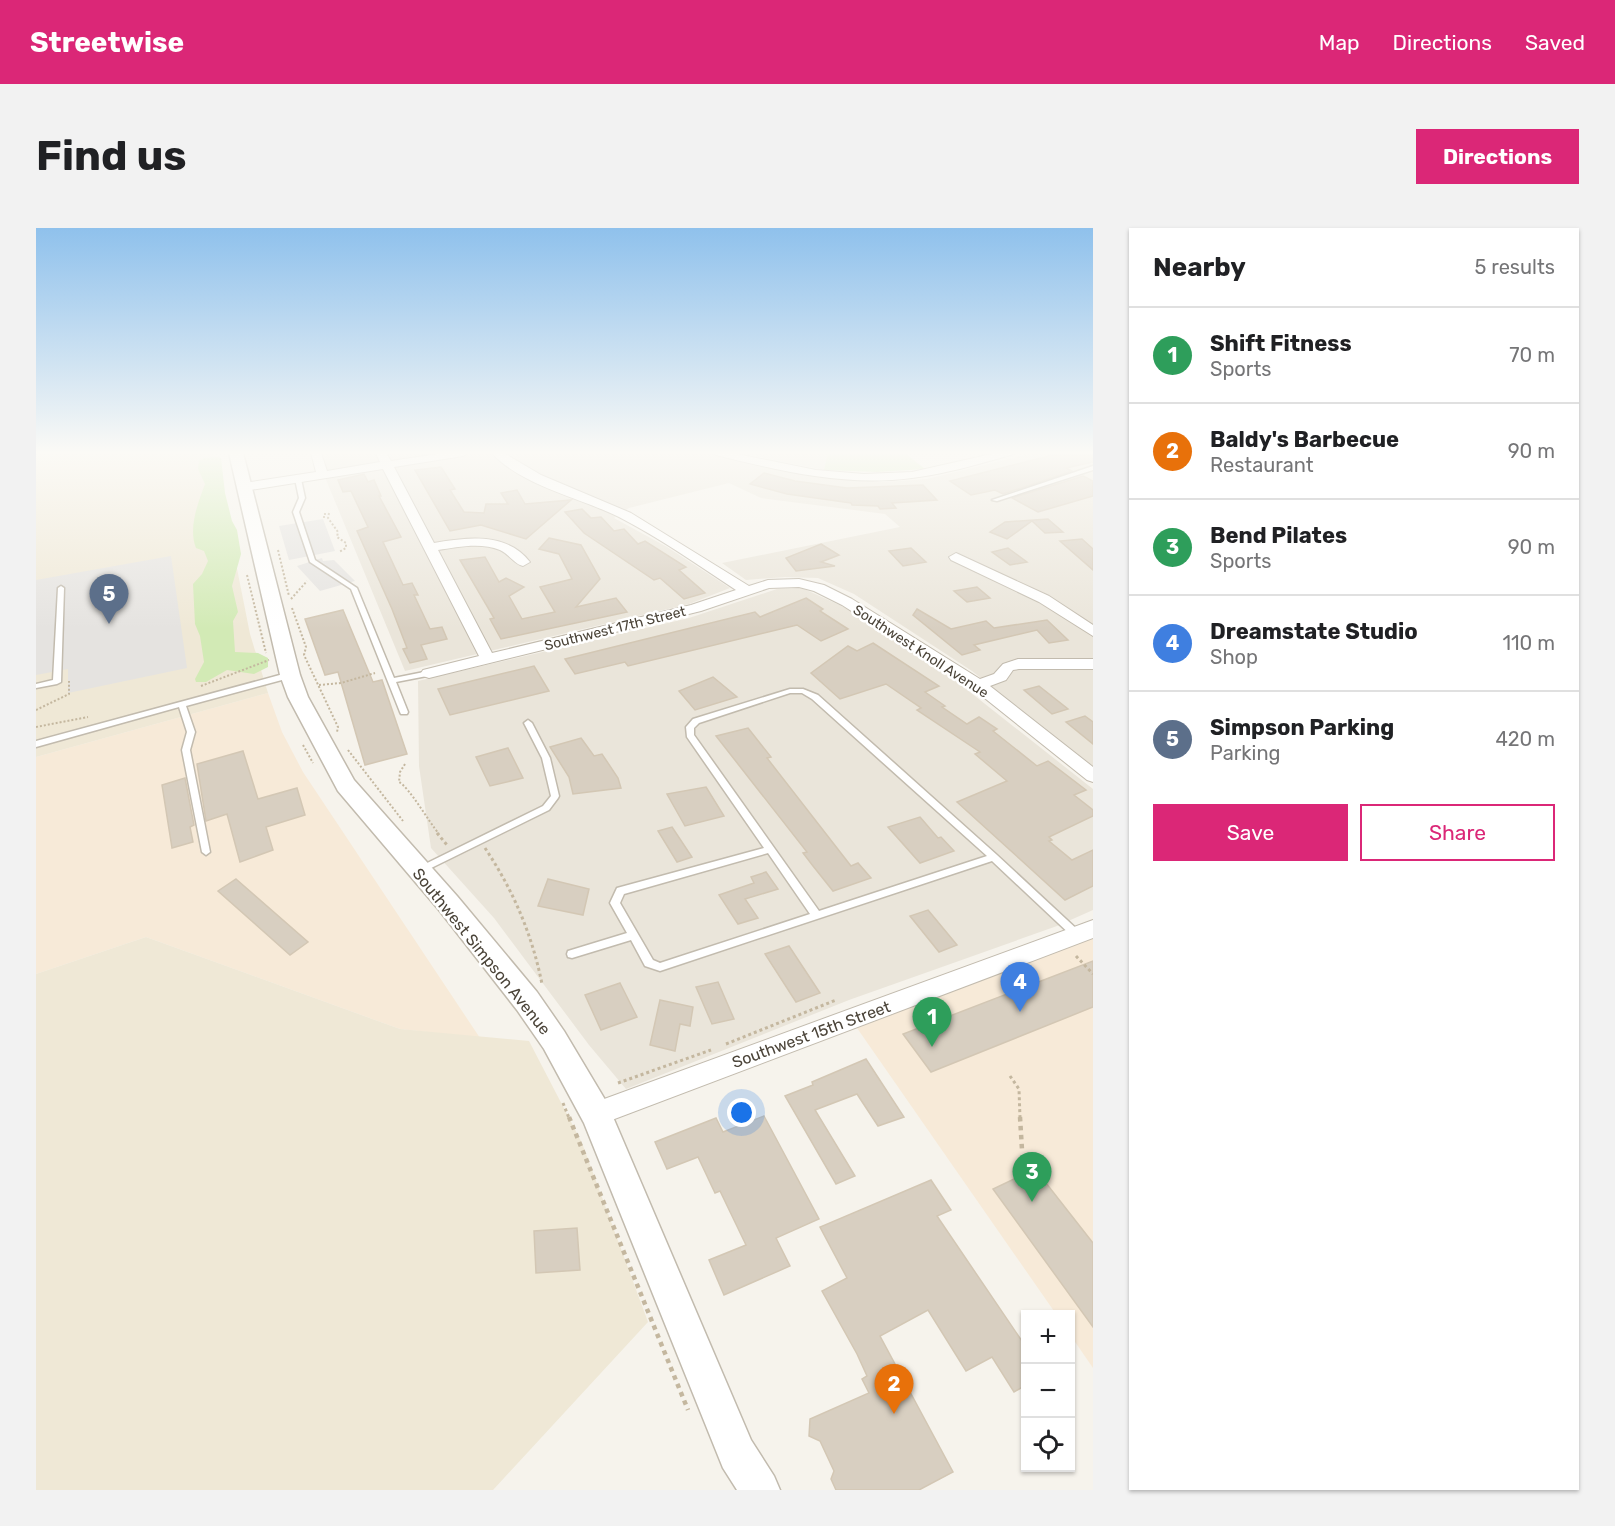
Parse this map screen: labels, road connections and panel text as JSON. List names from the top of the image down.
{
  "streets": {
    "street": [
      "Southwest 17th Street",
      "Southwest Knoll Avenue",
      "Southwest Simpson Avenue",
      "Southwest 15th Street"
    ]
  },
  "crossings": [
    ["Southwest 17th Street", "Southwest Knoll Avenue"],
    ["Southwest Simpson Avenue", "Southwest 15th Street"]
  ],
  "page": {
    "header": "Streetwise",
    "nav": ["Map", "Directions", "Saved"],
    "buttons": [
      "Directions",
      ["Save", "Share"]
    ],
    "title": "Find us",
    "heading": ["Nearby", "5 results"],
    "list": [
      {
        "mark": "1",
        "name": "Shift Fitness",
        "note": "Sports",
        "value": "70 m"
      },
      {
        "mark": "2",
        "name": "Baldy's Barbecue",
        "note": "Restaurant",
        "value": "90 m"
      },
      {
        "mark": "3",
        "name": "Bend Pilates",
        "note": "Sports",
        "value": "90 m"
      },
      {
        "mark": "4",
        "name": "Dreamstate Studio",
        "note": "Shop",
        "value": "110 m"
      },
      {
        "mark": "5",
        "name": "Simpson Parking",
        "note": "Parking",
        "value": "420 m"
      }
    ],
    "pins": [
      "5",
      "4",
      "1",
      "3",
      "2"
    ],
    "map_buttons": ["+", "−"]
  }
}
